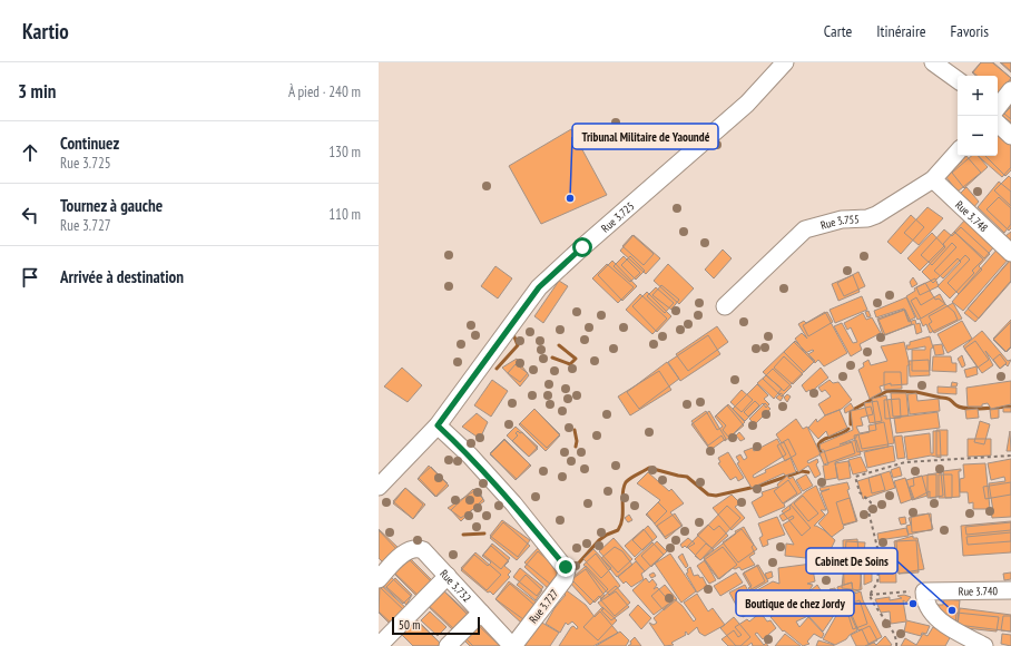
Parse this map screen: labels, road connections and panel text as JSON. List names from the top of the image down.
{
  "streets": {
    "street": [
      "Rue 3.725",
      "Rue 3.748",
      "Rue 3.755",
      "Rue 3.732",
      "Rue 3.740",
      "Rue 3.727"
    ]
  },
  "crossings": [
    ["Rue 3.725", "Rue 3.727"],
    ["Rue 3.748", "Rue 3.755"],
    ["Rue 3.732", "Rue 3.727"]
  ],
  "places": ["Tribunal Militaire de Yaoundé", "Boutique de chez Jordy", "Cabinet De Soins"],
  "scale_bar": "50 m",
  "page": {
    "header": "Kartio",
    "nav": ["Carte", "Itinéraire", "Favoris"],
    "heading": ["3 min", "À pied · 240 m"],
    "map_buttons": ["+", "−"],
    "list": [
      ["Continuez", "Rue 3.725", "130 m"],
      ["Tournez à gauche", "Rue 3.727", "110 m"],
      "Arrivée à destination"
    ],
    "scale": "50 m"
  }
}
